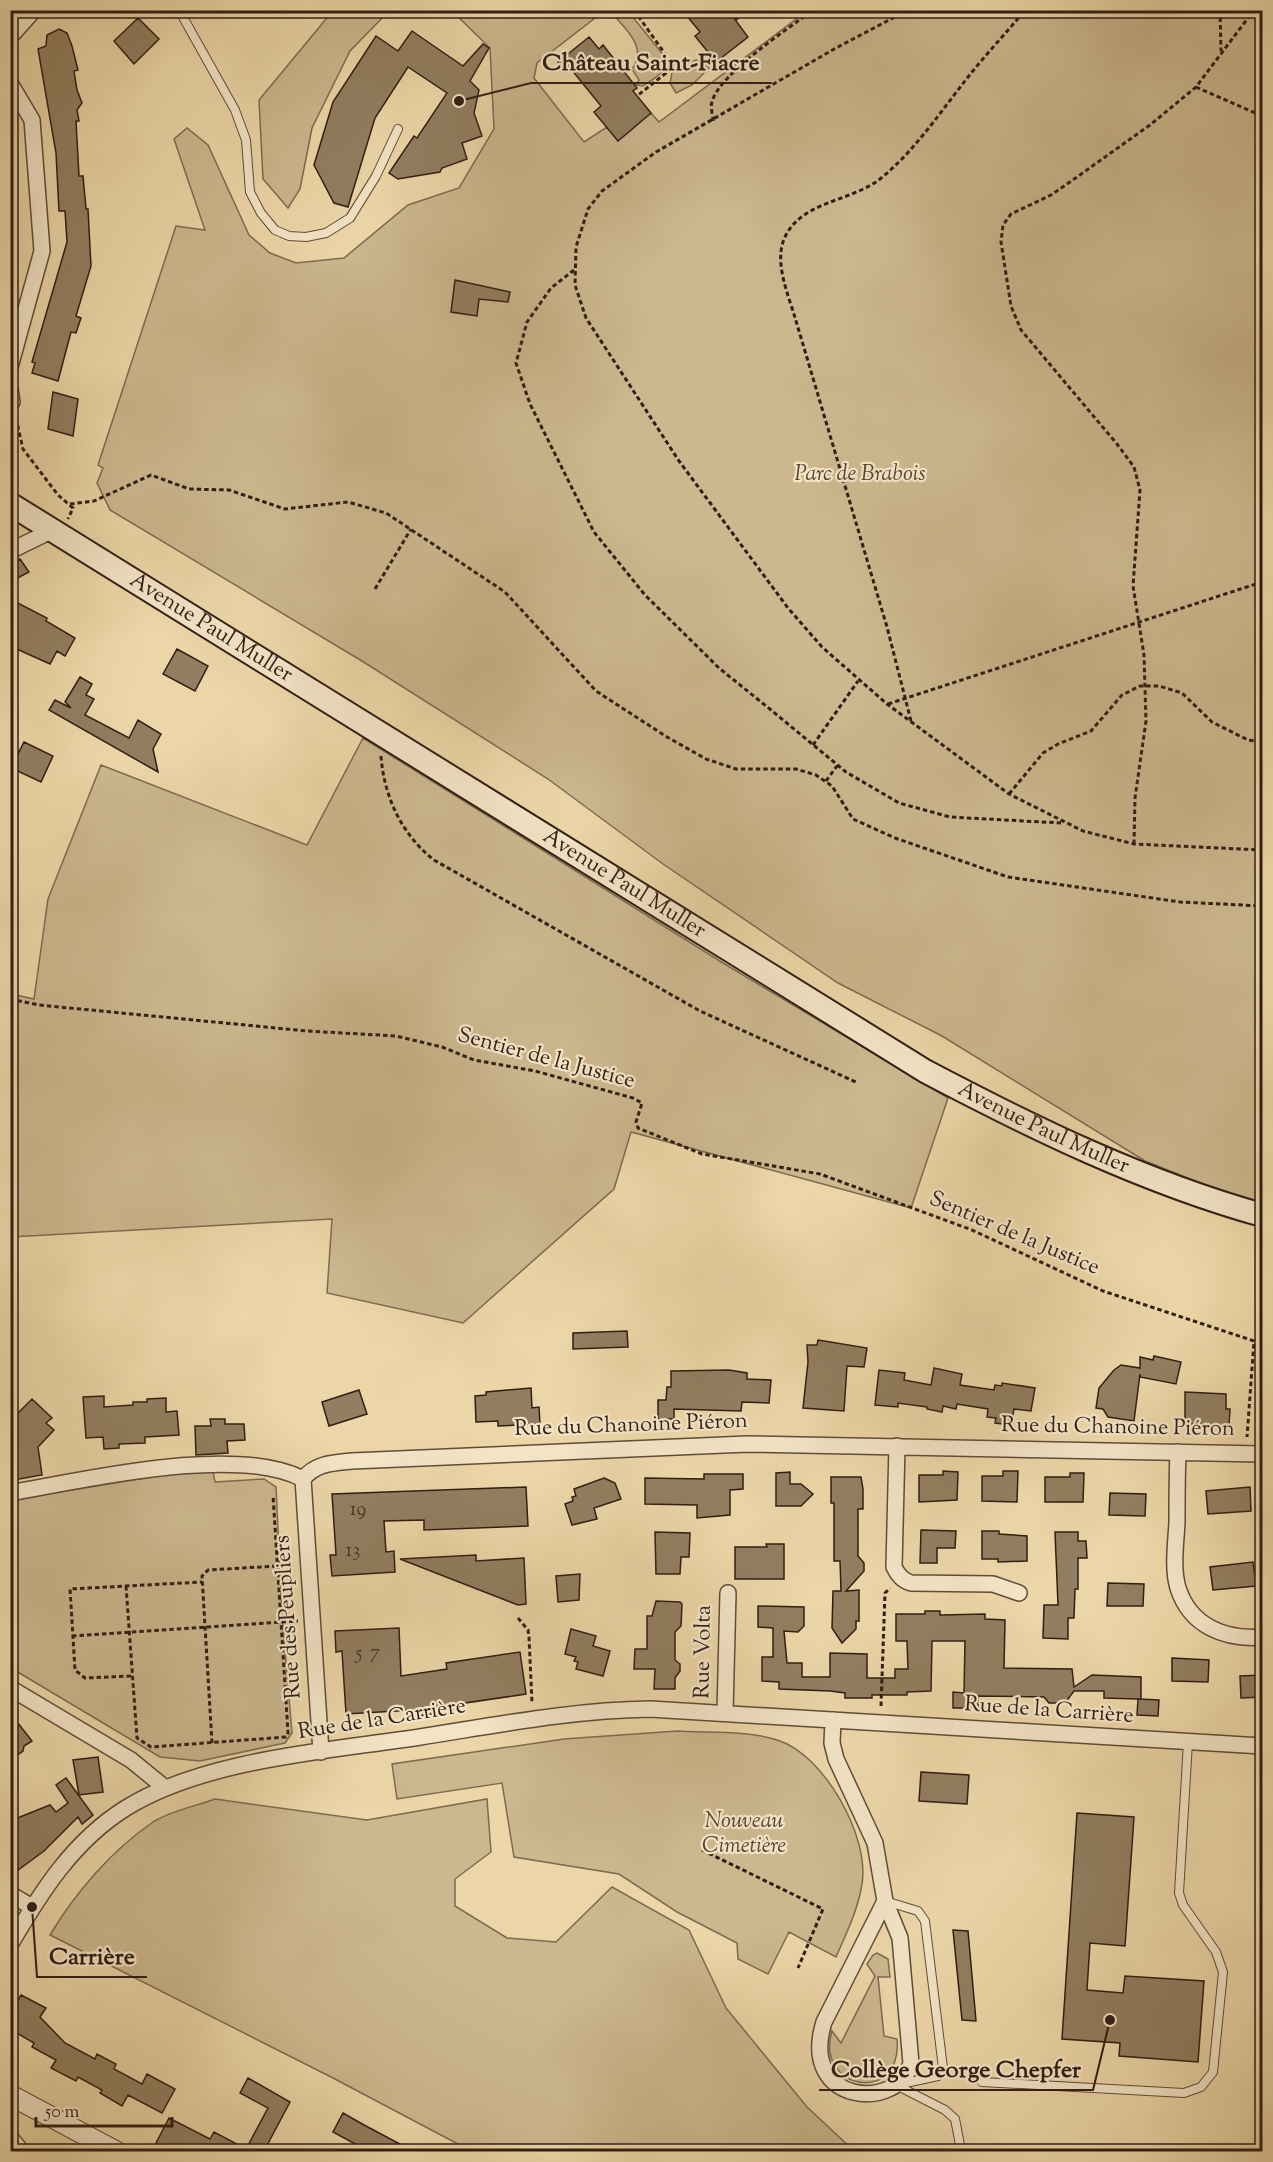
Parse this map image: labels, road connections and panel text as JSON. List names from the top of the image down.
{
  "streets": {
    "main road": ["Avenue Paul Muller"],
    "street": [
      "Rue du Chanoine Piéron",
      "Rue des Peupliers",
      "Rue Volta",
      "Rue de la Carrière"
    ],
    "path": ["Sentier de la Justice"]
  },
  "crossings": [
    ["Sentier de la Justice", "Rue du Chanoine Piéron"],
    ["Rue du Chanoine Piéron", "Rue des Peupliers"],
    ["Rue des Peupliers", "Rue de la Carrière"],
    ["Rue Volta", "Rue de la Carrière"]
  ],
  "parks": ["Parc de Brabois", "Nouveau Cimetière"],
  "places": ["Château Saint-Fiacre", "Carrière", "Collège George Chepfer"],
  "house_numbers": [
    "19",
    "13",
    "7",
    "5"
  ],
  "scale_bar": "50 m"
}
